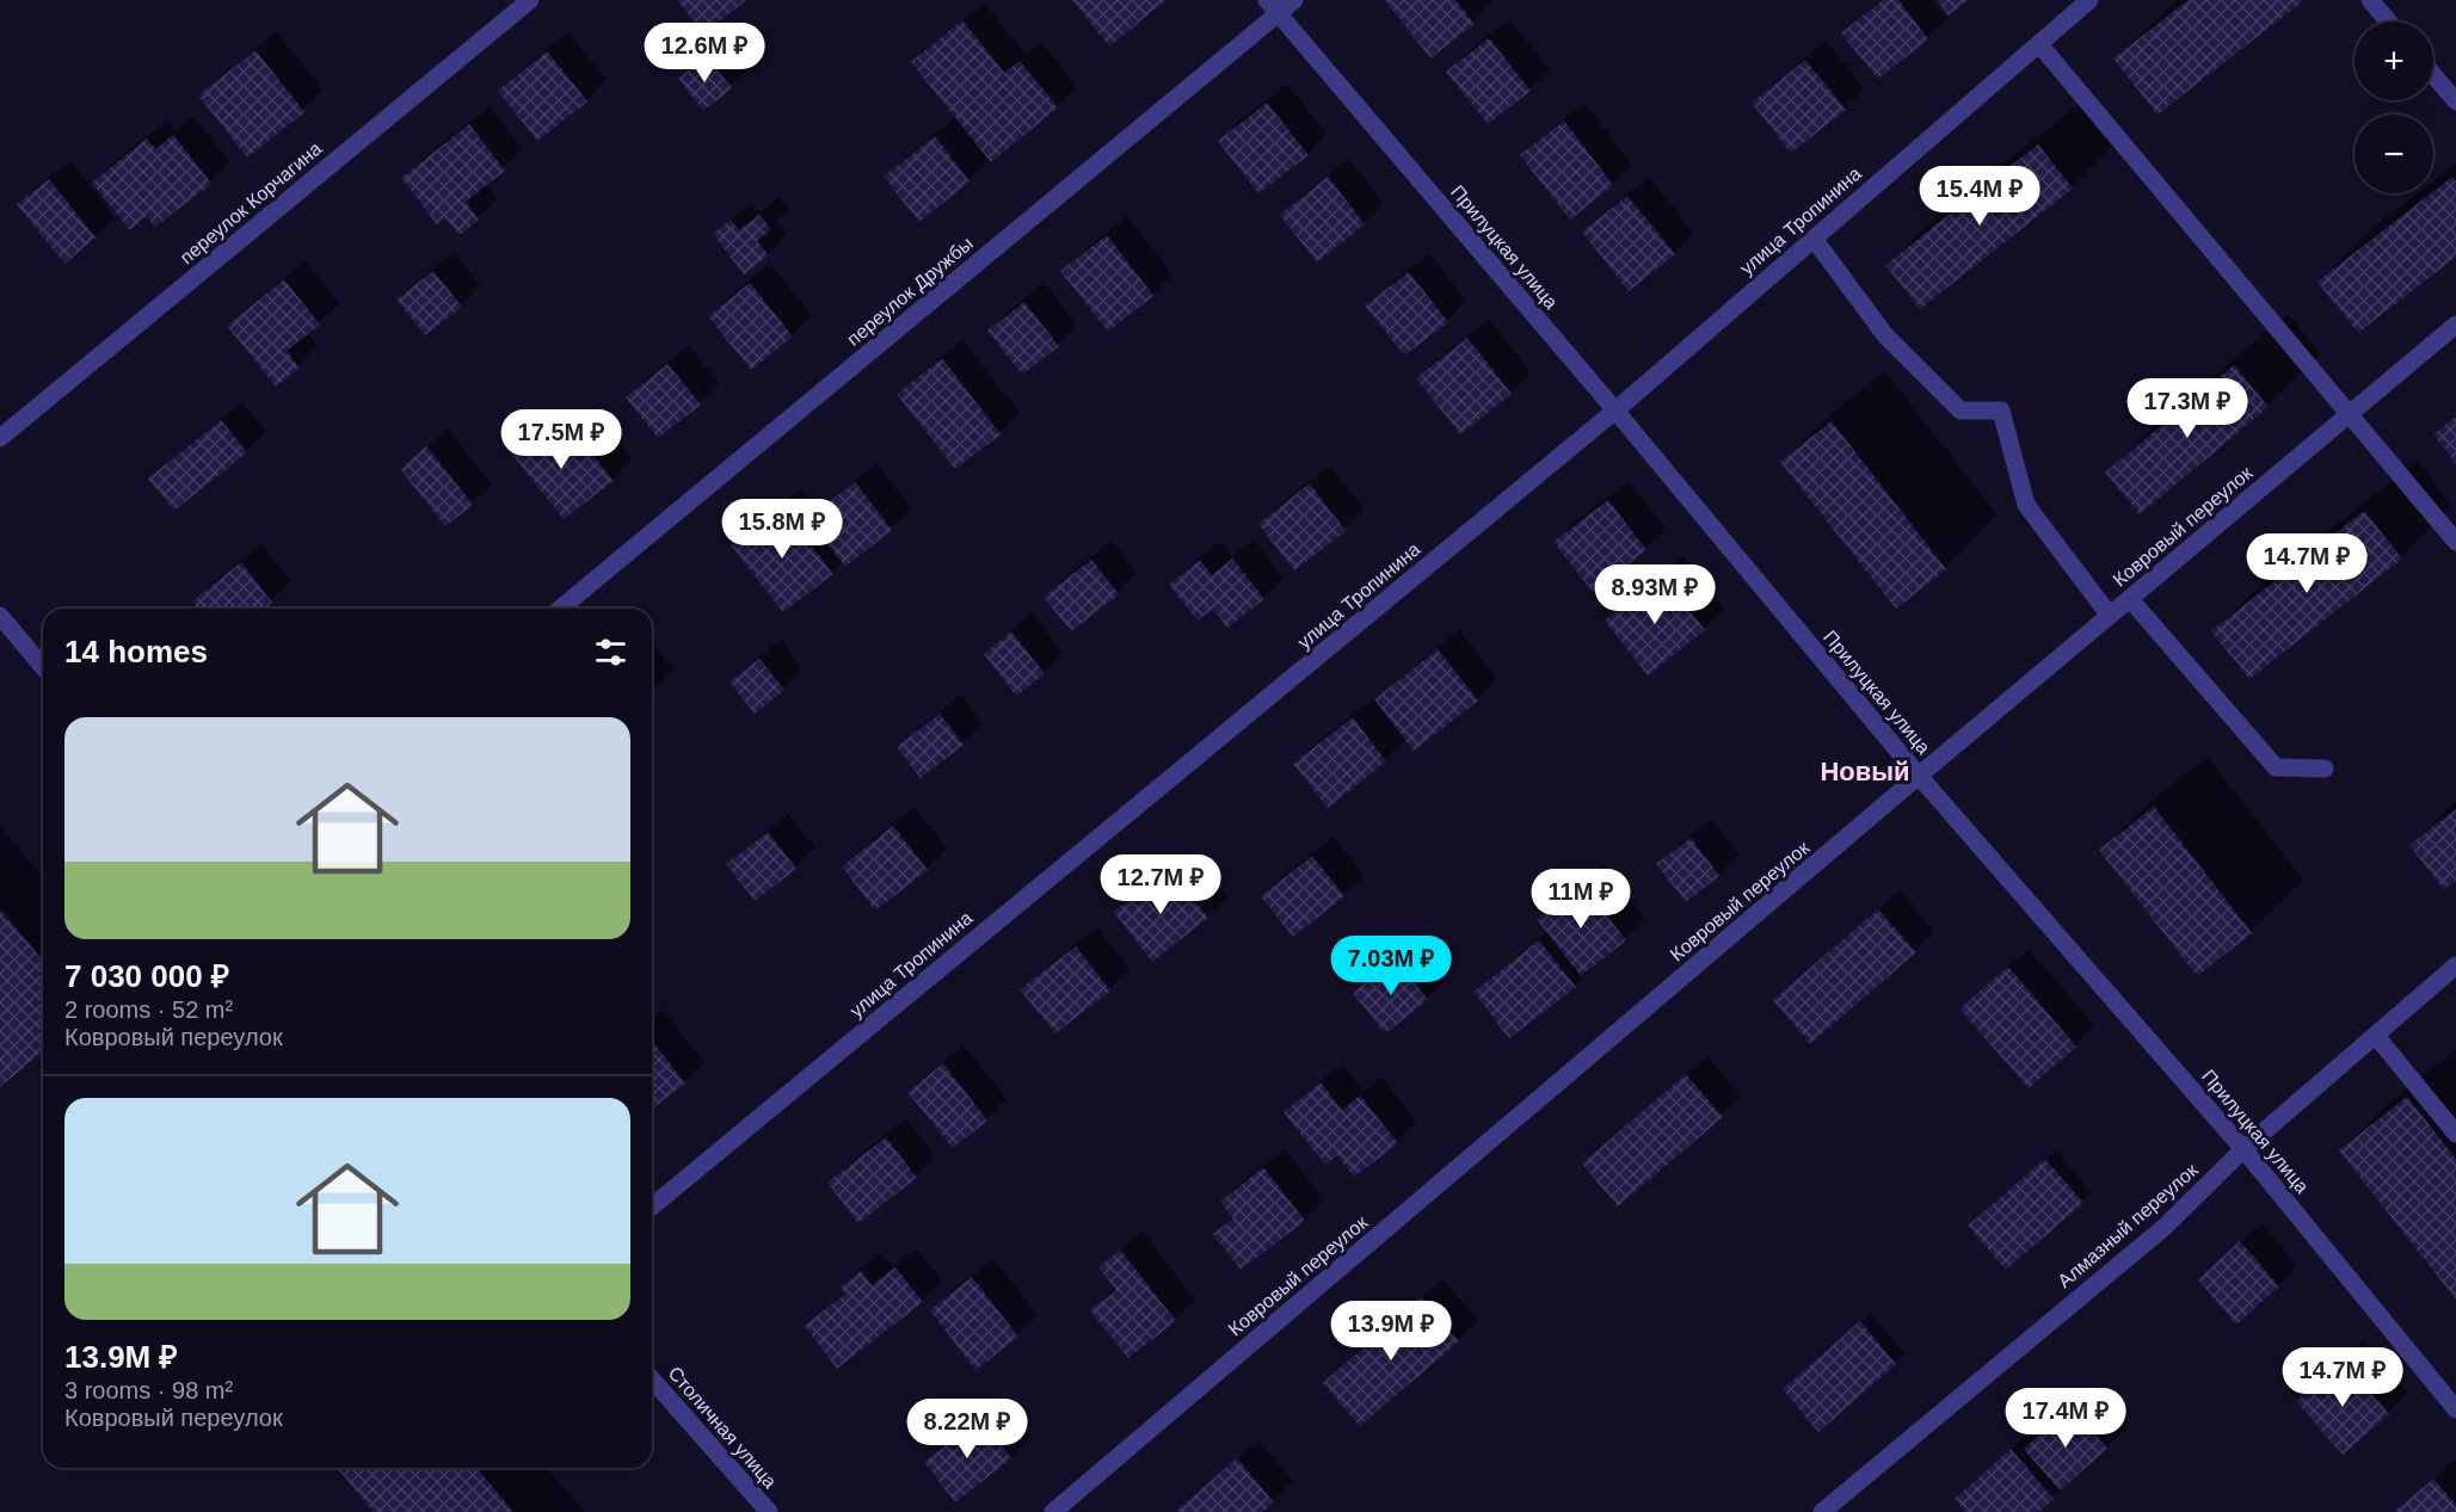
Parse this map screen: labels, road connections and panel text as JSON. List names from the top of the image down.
{
  "streets": {
    "street": [
      "переулок Корчагина",
      "улица Тропинина",
      "Прилуцкая улица",
      "переулок Дружбы",
      "Ковровый переулок",
      "Алмазный переулок",
      "Столичная улица"
    ]
  },
  "crossings": [
    ["улица Тропинина", "Прилуцкая улица"],
    ["Прилуцкая улица", "переулок Дружбы"],
    ["Прилуцкая улица", "Ковровый переулок"],
    ["Прилуцкая улица", "Алмазный переулок"]
  ],
  "districts": ["Новый"],
  "page": {
    "map_buttons": ["+", "−"],
    "price": [
      "12.6M ₽",
      "15.4M ₽",
      "17.3M ₽",
      "17.5M ₽",
      "15.8M ₽",
      "14.7M ₽",
      "8.93M ₽",
      "12.7M ₽",
      "11M ₽",
      "7.03M ₽",
      "13.9M ₽",
      "14.7M ₽",
      "17.4M ₽",
      "8.22M ₽"
    ],
    "heading": "14 homes",
    "list": [
      {
        "name": "7 030 000 ₽",
        "note": "2 rooms · 52 m² · Ковровый переулок"
      },
      {
        "name": "13.9M ₽",
        "note": "3 rooms · 98 m² · Ковровый переулок"
      }
    ]
  }
}
